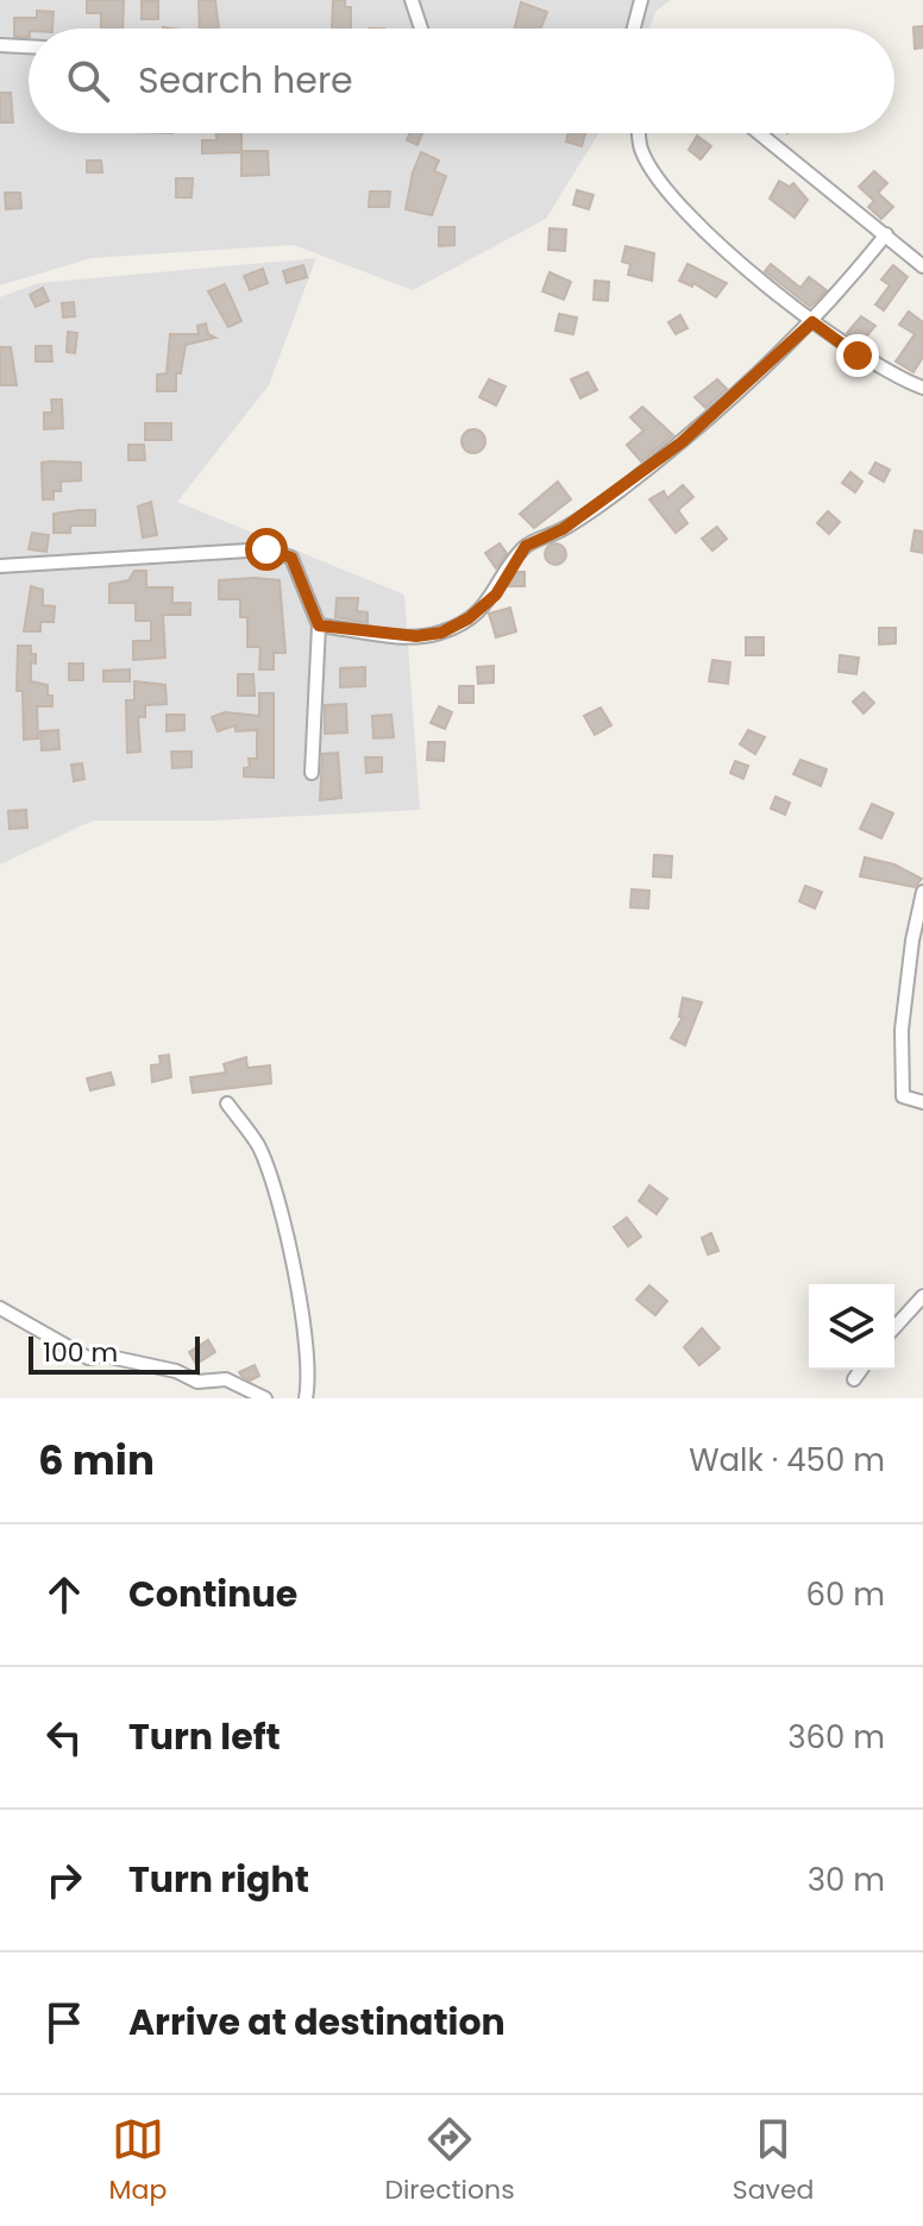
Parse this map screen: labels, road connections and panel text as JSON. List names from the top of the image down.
{
  "scale_bar": "100 m",
  "page": {
    "search": "Search here",
    "scale": "100 m",
    "heading": ["6 min", "Walk · 450 m"],
    "list": [
      ["Continue", "60 m"],
      ["Turn left", "360 m"],
      ["Turn right", "30 m"],
      "Arrive at destination"
    ],
    "nav": ["Map", "Directions", "Saved"]
  }
}
